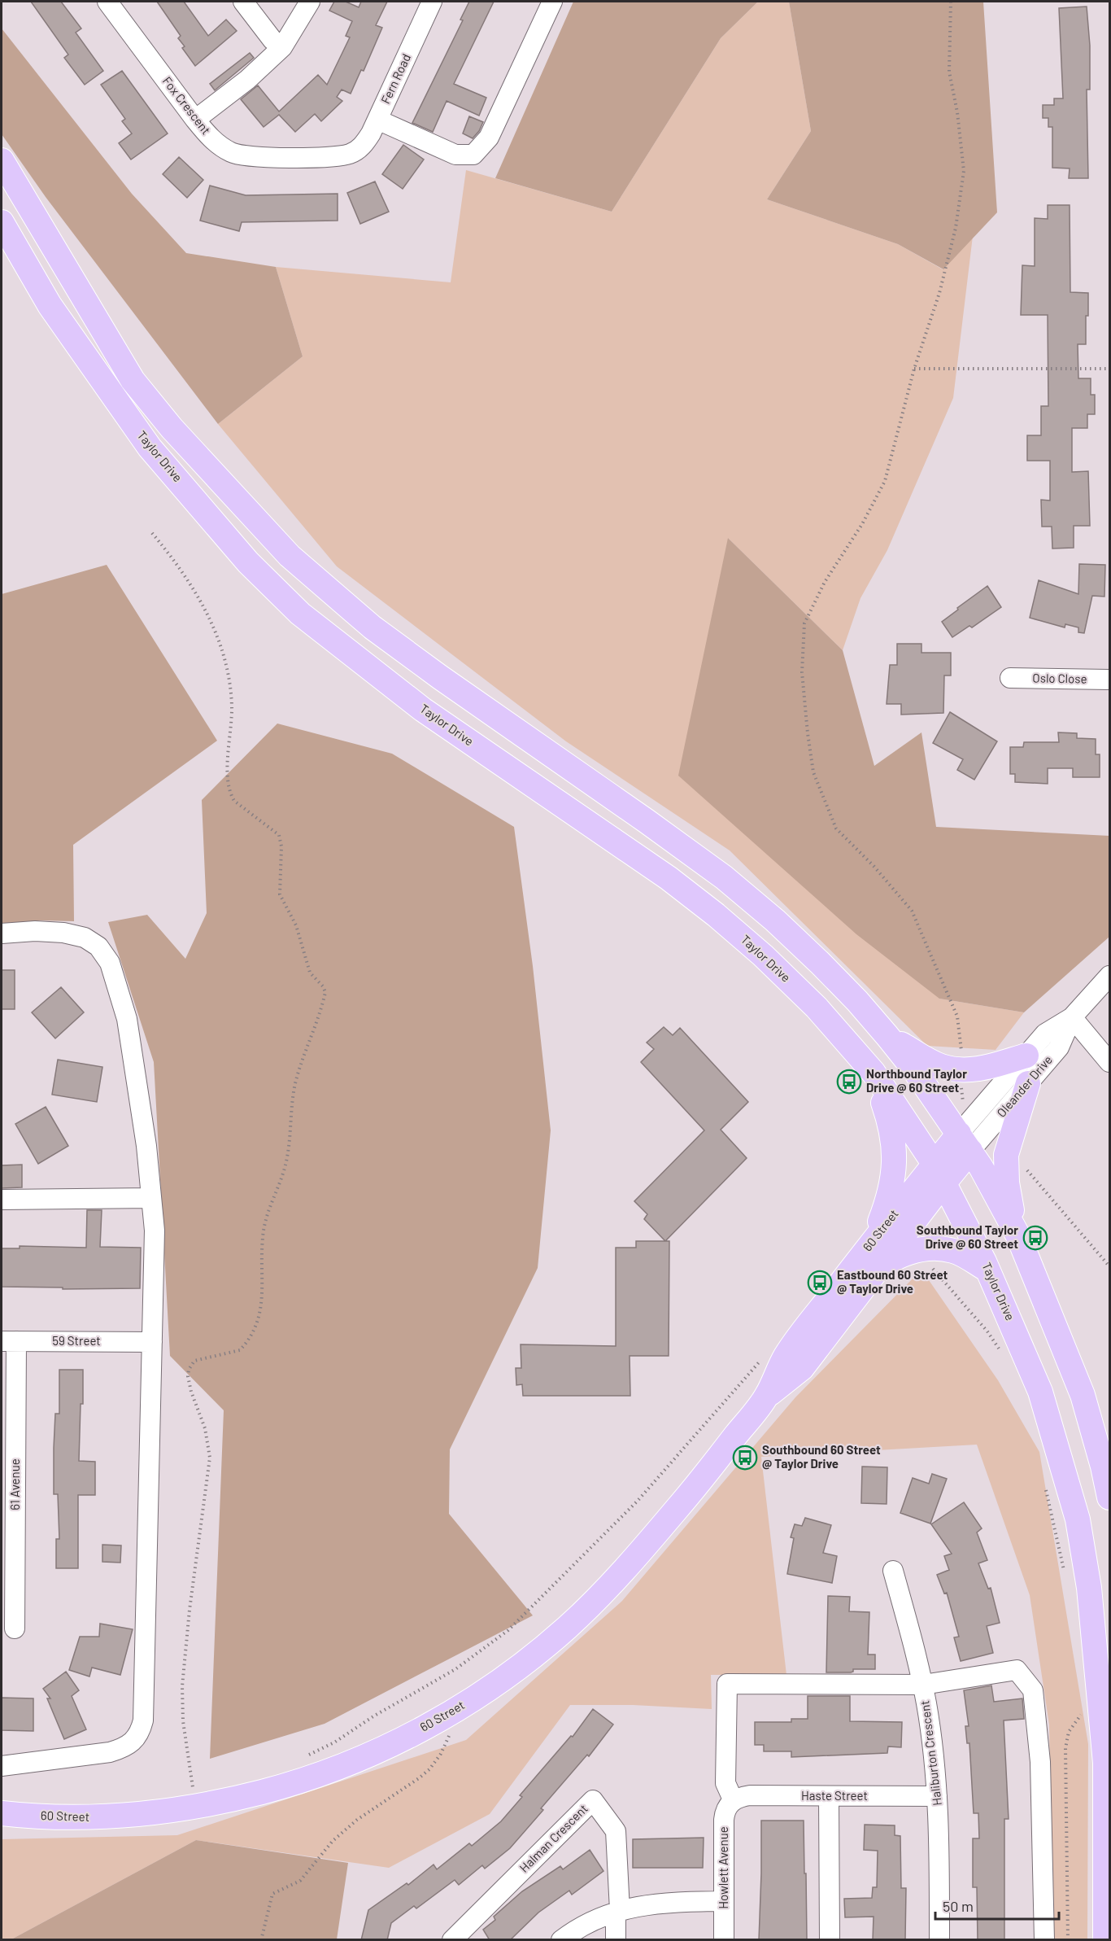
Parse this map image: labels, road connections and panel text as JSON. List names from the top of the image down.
{
  "streets": {
    "main road": ["Taylor Drive", "60 Street"],
    "street": [
      "Fern Road",
      "Fox Crescent",
      "Oslo Close",
      "Oleander Drive",
      "59 Street",
      "61 Avenue",
      "Haliburton Crescent",
      "Haste Street",
      "Halman Crescent",
      "Howlett Avenue"
    ]
  },
  "crossings": [
    ["Fern Road", "Fox Crescent"],
    ["Taylor Drive", "60 Street"],
    ["59 Street", "61 Avenue"],
    ["Haliburton Crescent", "Haste Street"],
    ["Haste Street", "Howlett Avenue"]
  ],
  "places": {
    "bus stop": [
      "Northbound Taylor Drive @ 60 Street",
      "Southbound Taylor Drive @ 60 Street",
      "Eastbound 60 Street @ Taylor Drive",
      "Southbound 60 Street @ Taylor Drive"
    ]
  },
  "scale_bar": "50 m"
}
